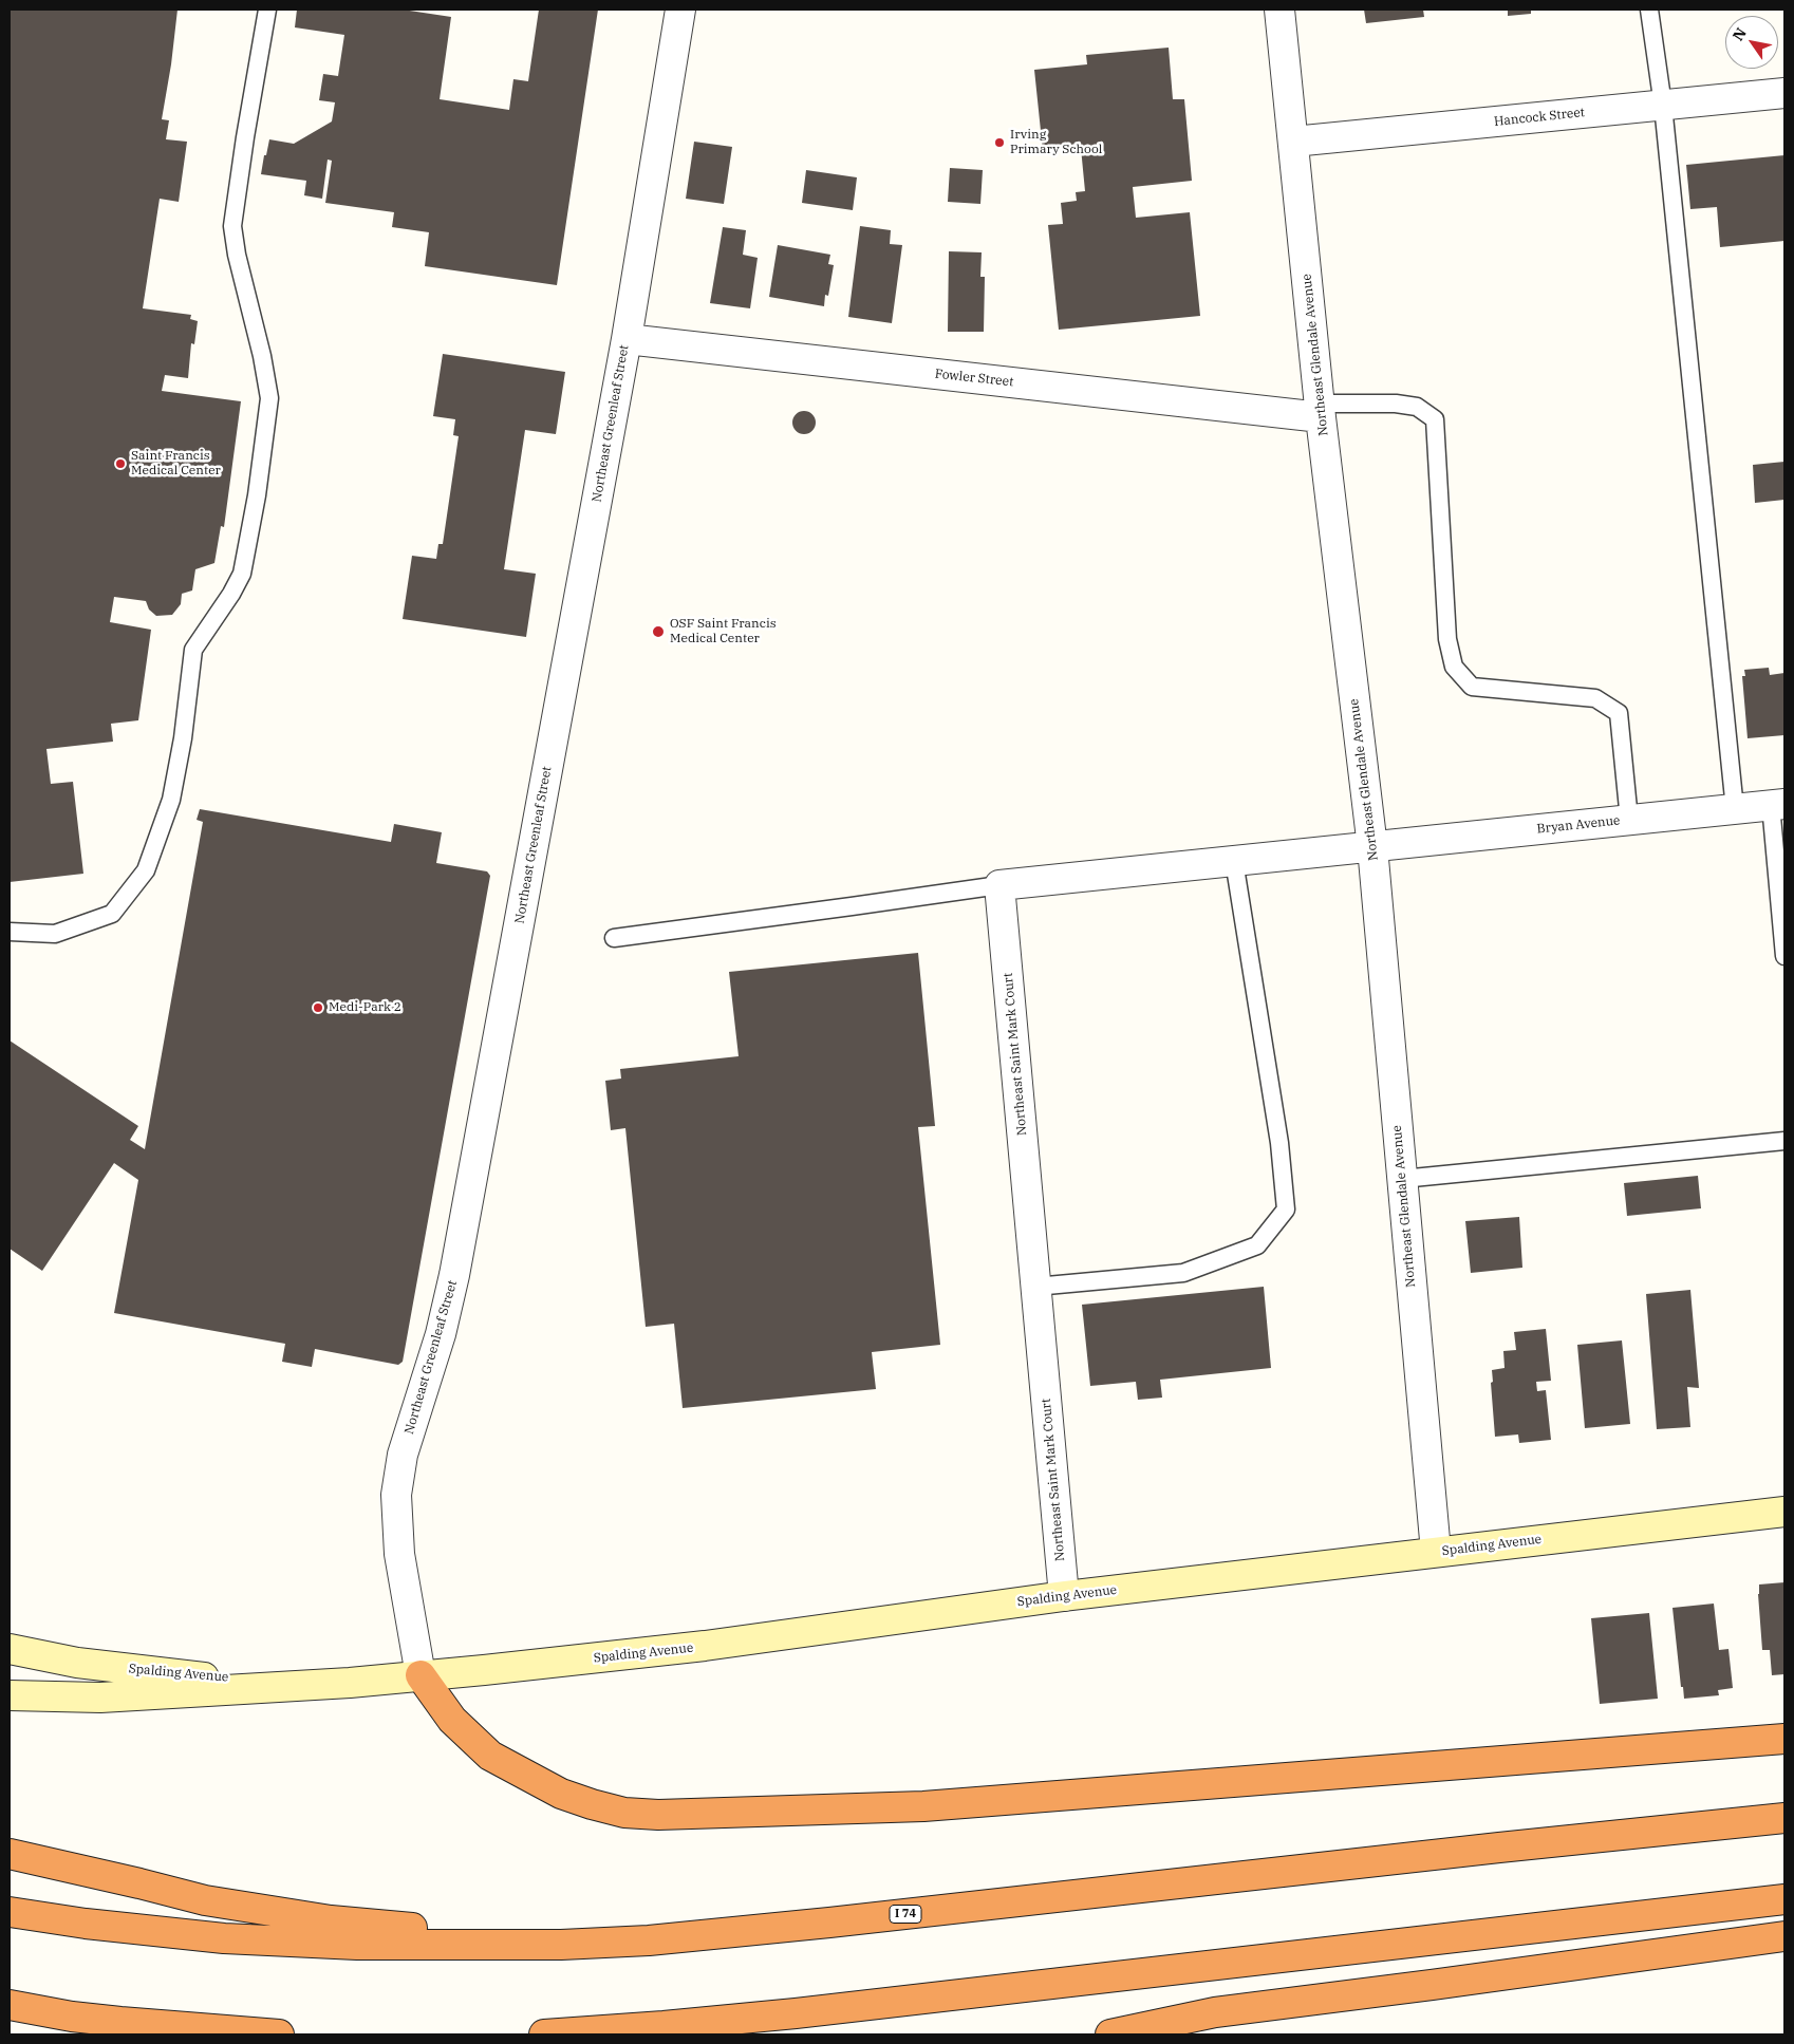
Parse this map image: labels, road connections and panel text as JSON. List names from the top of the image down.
{
  "streets": {
    "highway": ["I 74"],
    "main road": ["Spalding Avenue"],
    "street": [
      "Hancock Street",
      "Northeast Glendale Avenue",
      "Fowler Street",
      "Northeast Greenleaf Street",
      "Bryan Avenue",
      "Northeast Saint Mark Court"
    ]
  },
  "crossings": [
    ["Hancock Street", "Northeast Glendale Avenue"],
    ["Northeast Glendale Avenue", "Fowler Street"],
    ["Northeast Glendale Avenue", "Bryan Avenue"],
    ["Northeast Glendale Avenue", "Spalding Avenue"],
    ["Fowler Street", "Northeast Greenleaf Street"],
    ["Northeast Greenleaf Street", "Spalding Avenue"],
    ["Northeast Saint Mark Court", "Spalding Avenue"]
  ],
  "places": [
    "Irving Primary School",
    "Saint Francis Medical Center",
    "OSF Saint Francis Medical Center",
    "Medi-Park 2"
  ],
  "north": "top left"
}
